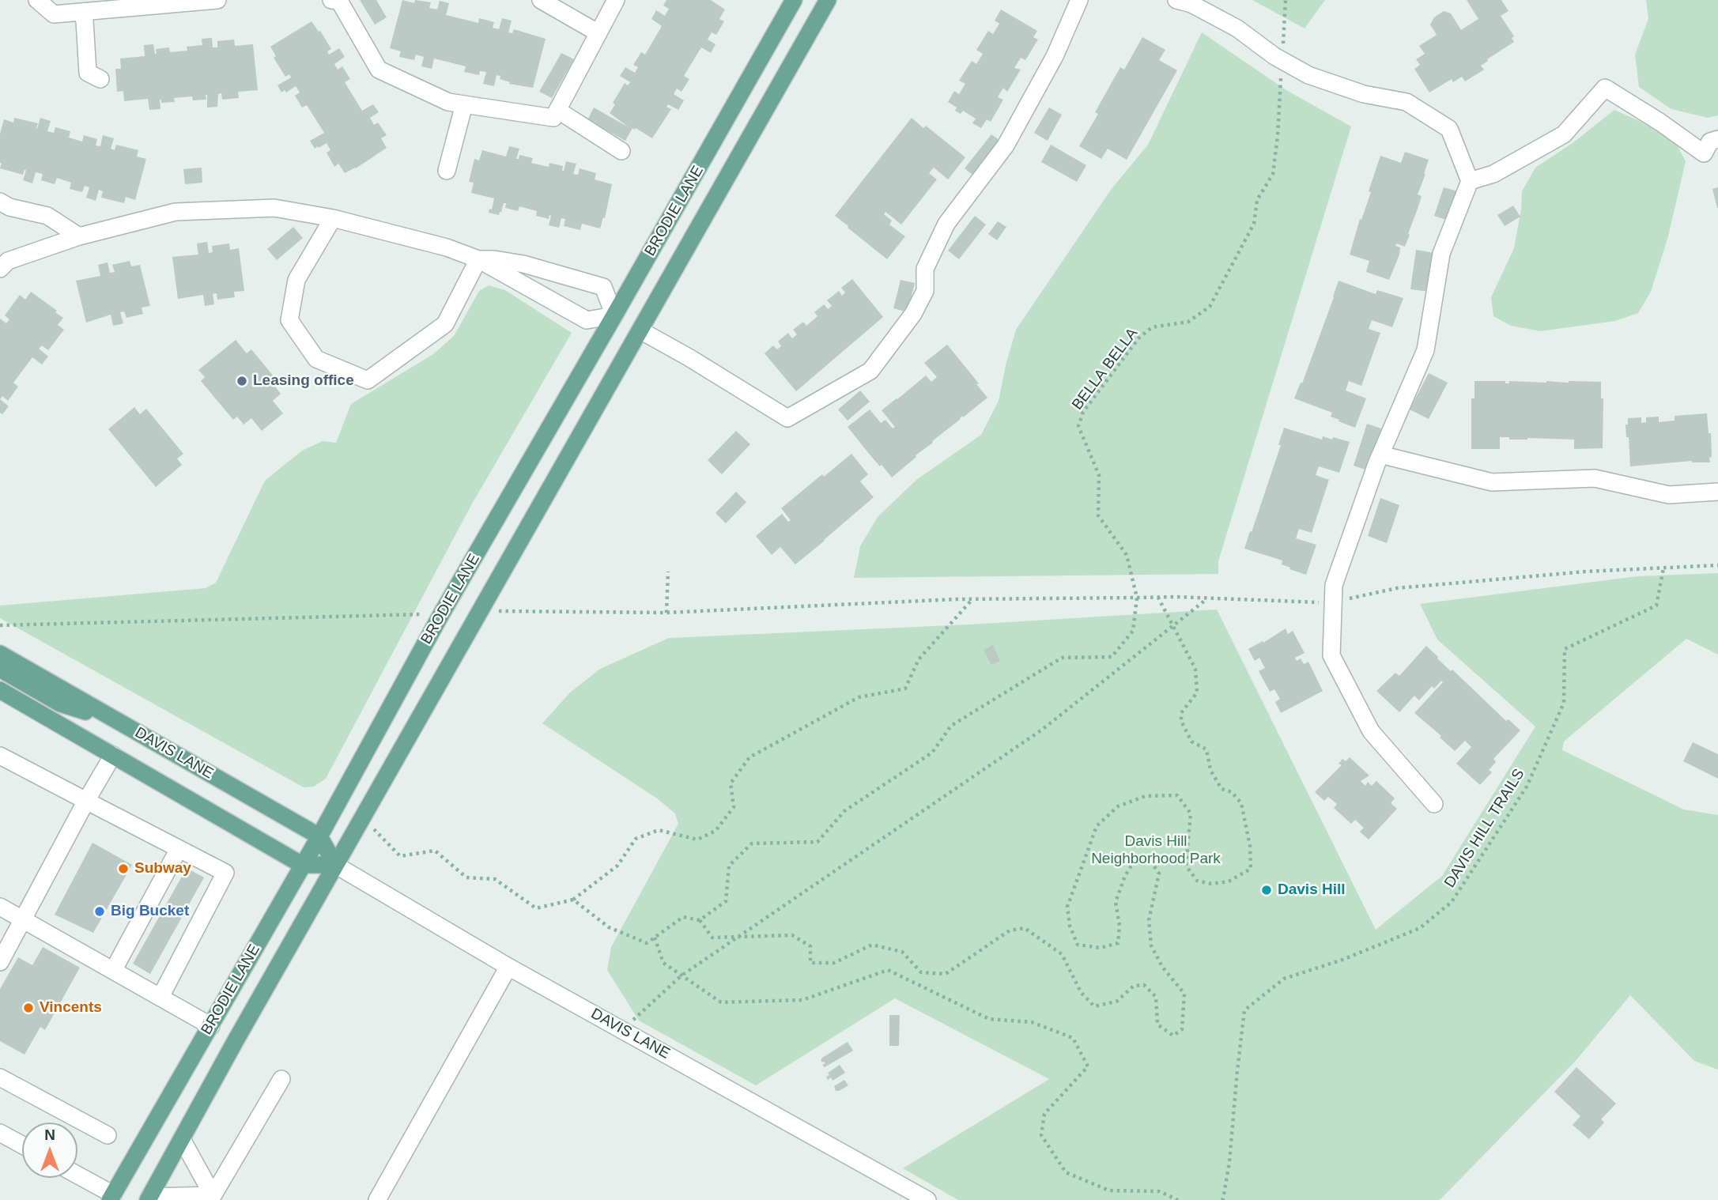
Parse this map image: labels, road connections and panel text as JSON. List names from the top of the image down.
{
  "streets": {
    "main road": ["BRODIE LANE", "DAVIS LANE"],
    "path": ["BELLA BELLA", "DAVIS HILL TRAILS"]
  },
  "crossings": [
    ["BRODIE LANE", "DAVIS LANE"]
  ],
  "parks": ["Davis Hill Neighborhood Park"],
  "places": [
    "Leasing office",
    "Subway",
    "Davis Hill",
    "Big Bucket",
    "Vincents"
  ],
  "north": "top"
}
